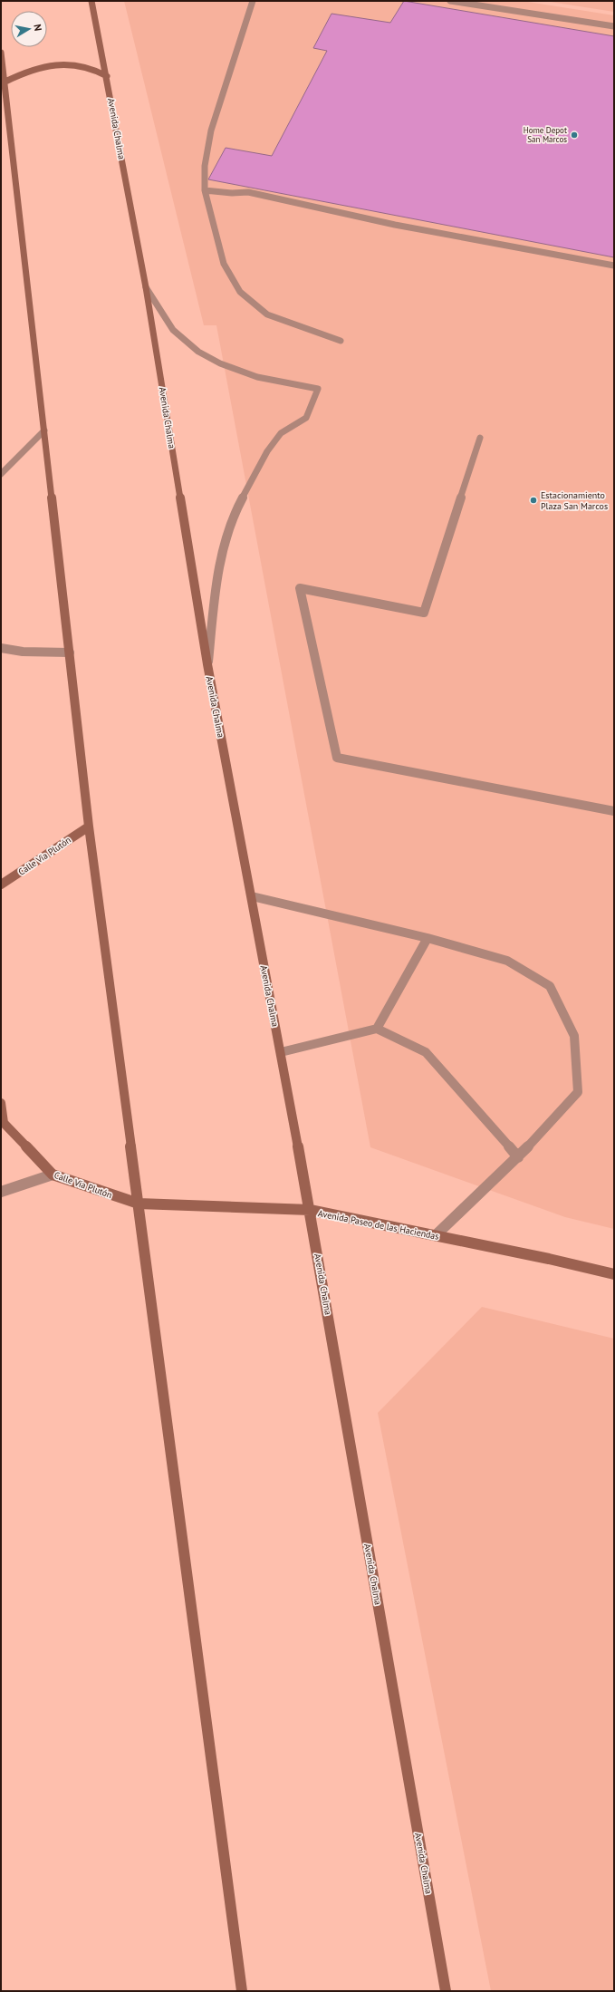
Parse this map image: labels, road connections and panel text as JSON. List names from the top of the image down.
{
  "streets": {
    "main road": ["Avenida Chalma", "Calle Vía Plutón", "Avenida Paseo de las Haciendas"]
  },
  "crossings": [
    ["Avenida Chalma", "Avenida Paseo de las Haciendas"],
    ["Calle Vía Plutón", "Avenida Paseo de las Haciendas"]
  ],
  "places": ["Home Depot San Marcos", "Estacionamiento Plaza San Marcos"],
  "north": "right"
}
